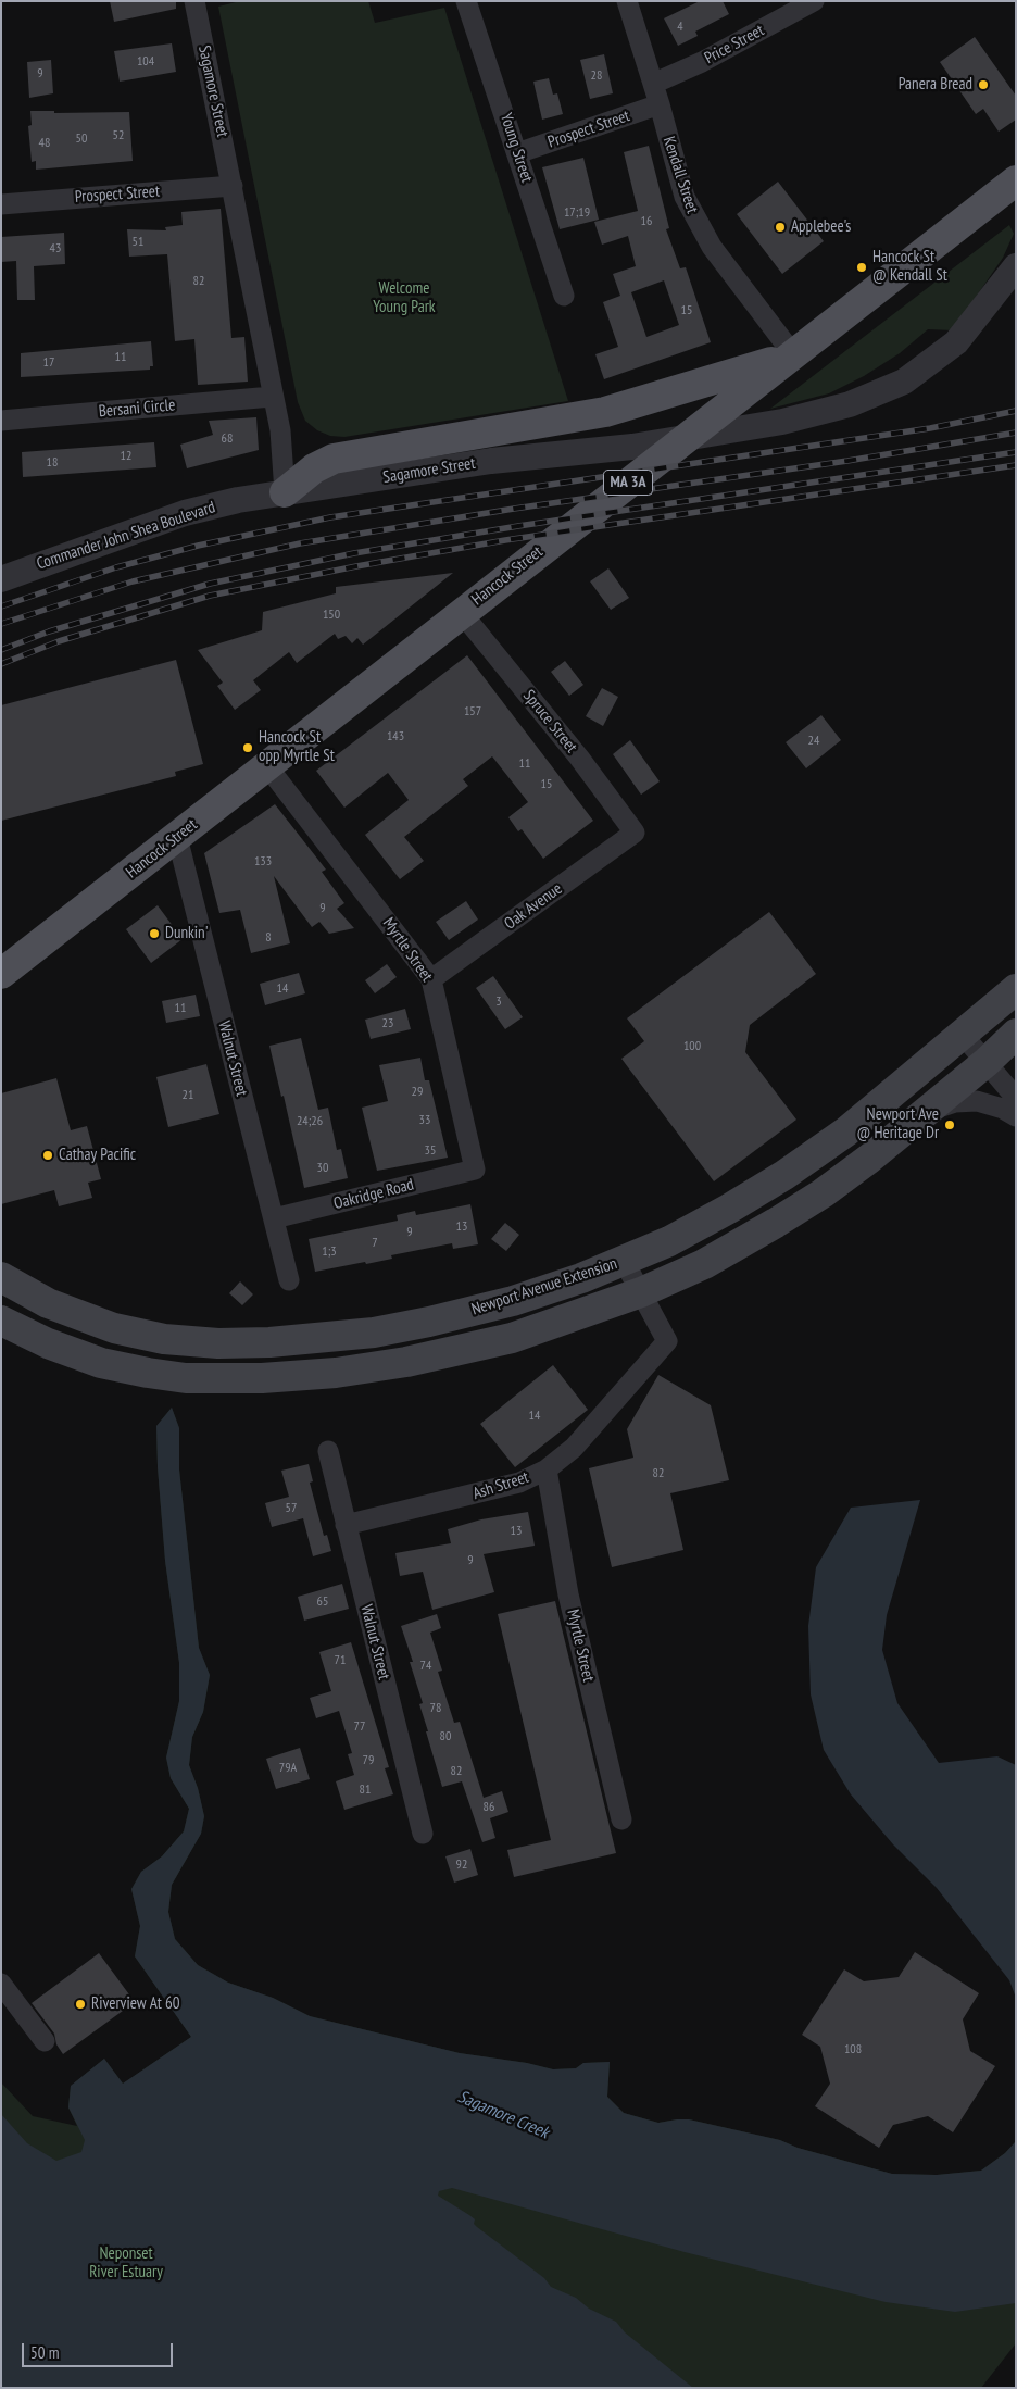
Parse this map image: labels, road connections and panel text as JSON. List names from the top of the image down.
{
  "streets": {
    "main road": ["MA 3A", "Hancock Street", "Newport Avenue Extension"],
    "street": [
      "Price Street",
      "Sagamore Street",
      "Prospect Street",
      "Young Street",
      "Kendall Street",
      "Bersani Circle",
      "Commander John Shea Boulevard",
      "Spruce Street",
      "Oak Avenue",
      "Myrtle Street",
      "Walnut Street",
      "Oakridge Road",
      "Ash Street"
    ]
  },
  "crossings": [
    ["Price Street", "Kendall Street"],
    ["Sagamore Street", "Prospect Street"],
    ["Sagamore Street", "Bersani Circle"],
    ["Sagamore Street", "Commander John Shea Boulevard"],
    ["Prospect Street", "Young Street"],
    ["Prospect Street", "Kendall Street"],
    ["Kendall Street", "Hancock Street"],
    ["Hancock Street", "Spruce Street"],
    ["Hancock Street", "Myrtle Street"],
    ["Hancock Street", "Walnut Street"],
    ["Spruce Street", "Oak Avenue"],
    ["Oak Avenue", "Myrtle Street"],
    ["Myrtle Street", "Oakridge Road"],
    ["Myrtle Street", "Ash Street"],
    ["Walnut Street", "Oakridge Road"],
    ["Walnut Street", "Ash Street"]
  ],
  "water": ["Sagamore Creek"],
  "parks": ["Welcome Young Park", "Neponset River Estuary"],
  "places": [
    "Panera Bread",
    "Applebee's",
    "Hancock St @ Kendall St",
    "Hancock St opp Myrtle St",
    "Dunkin'",
    "Newport Ave @ Heritage Dr",
    "Cathay Pacific",
    "Riverview At 60"
  ],
  "house_numbers": [
    "4",
    "104",
    "9",
    "28",
    "52",
    "50",
    "48",
    "17;19",
    "16",
    "51",
    "43",
    "82",
    "15",
    "11",
    "17",
    "68",
    "12",
    "18",
    "150",
    "157",
    "143",
    "24",
    "11",
    "15",
    "133",
    "9",
    "8",
    "14",
    "3",
    "11",
    "23",
    "100",
    "29",
    "21",
    "33",
    "24;26",
    "35",
    "30",
    "13",
    "9",
    "7",
    "1;3",
    "14",
    "82",
    "57",
    "13",
    "9",
    "65",
    "71",
    "74",
    "78",
    "77",
    "80",
    "79",
    "79A",
    "82",
    "81",
    "86",
    "92",
    "108"
  ],
  "scale_bar": "50 m"
}
